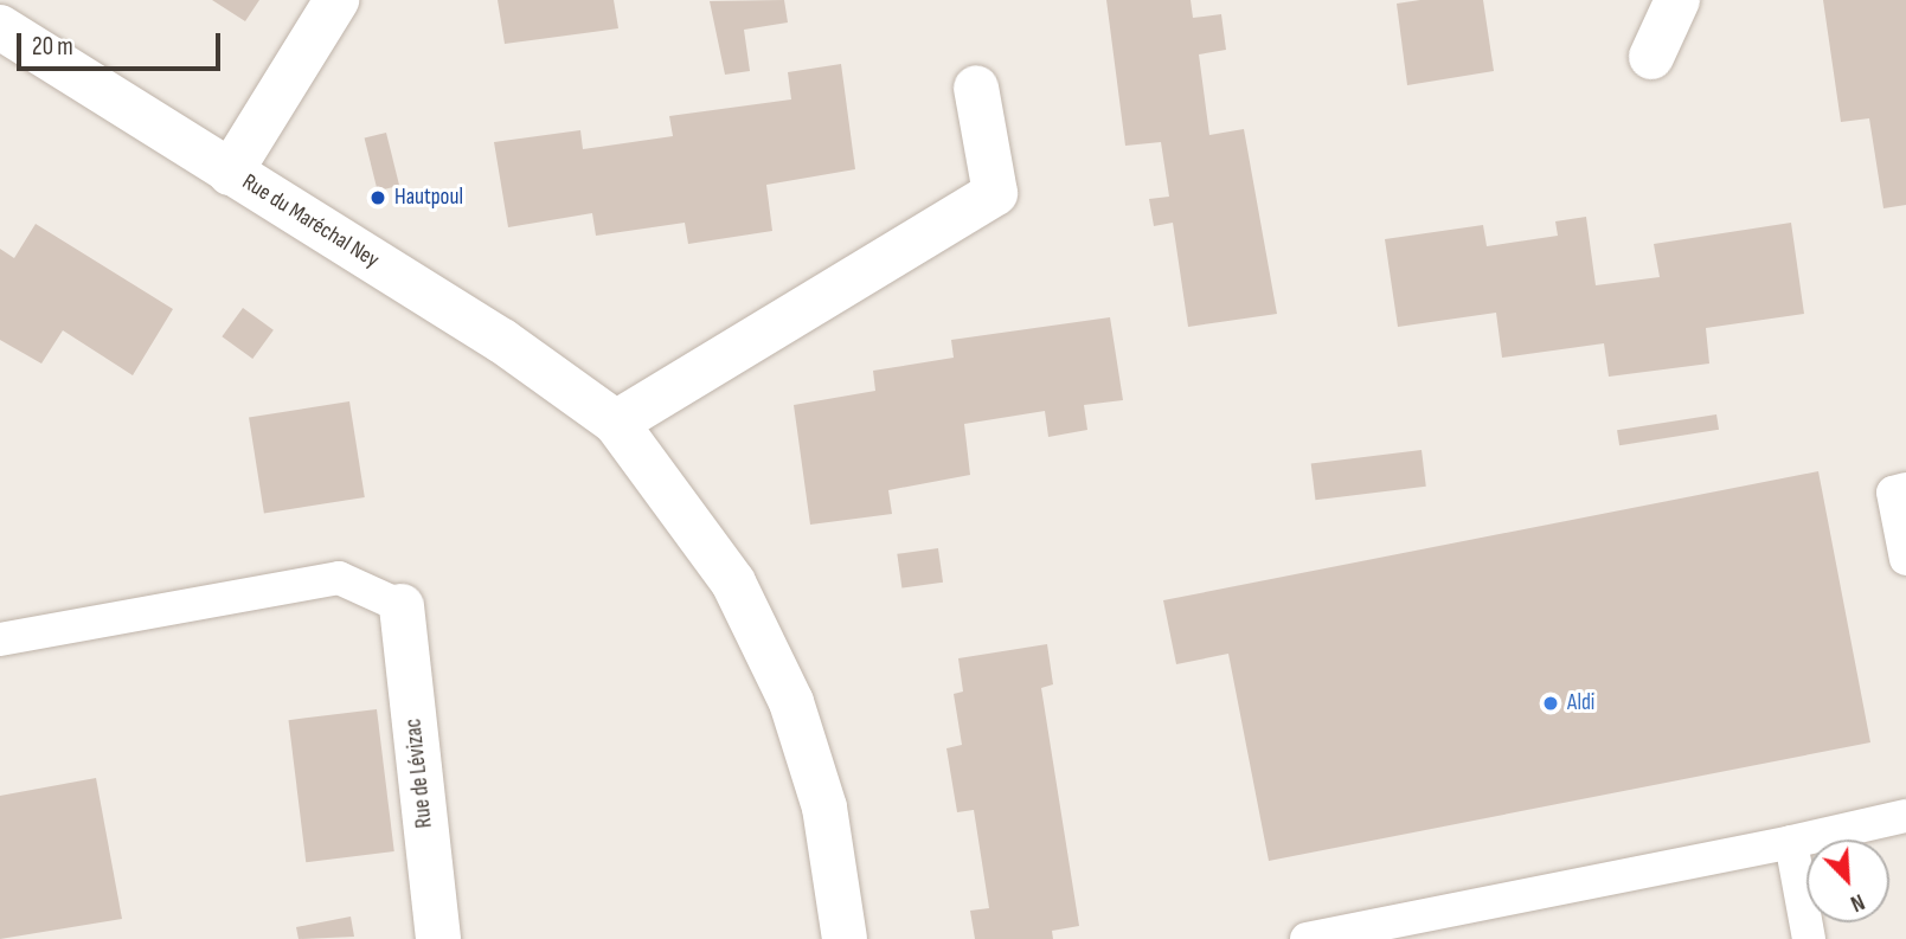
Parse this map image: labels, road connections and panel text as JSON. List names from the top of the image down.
{
  "streets": {
    "street": ["Rue du Maréchal Ney", "Rue de Lévizac"]
  },
  "places": ["Hautpoul", "Aldi"],
  "scale_bar": "20 m",
  "north": "bottom right"
}
